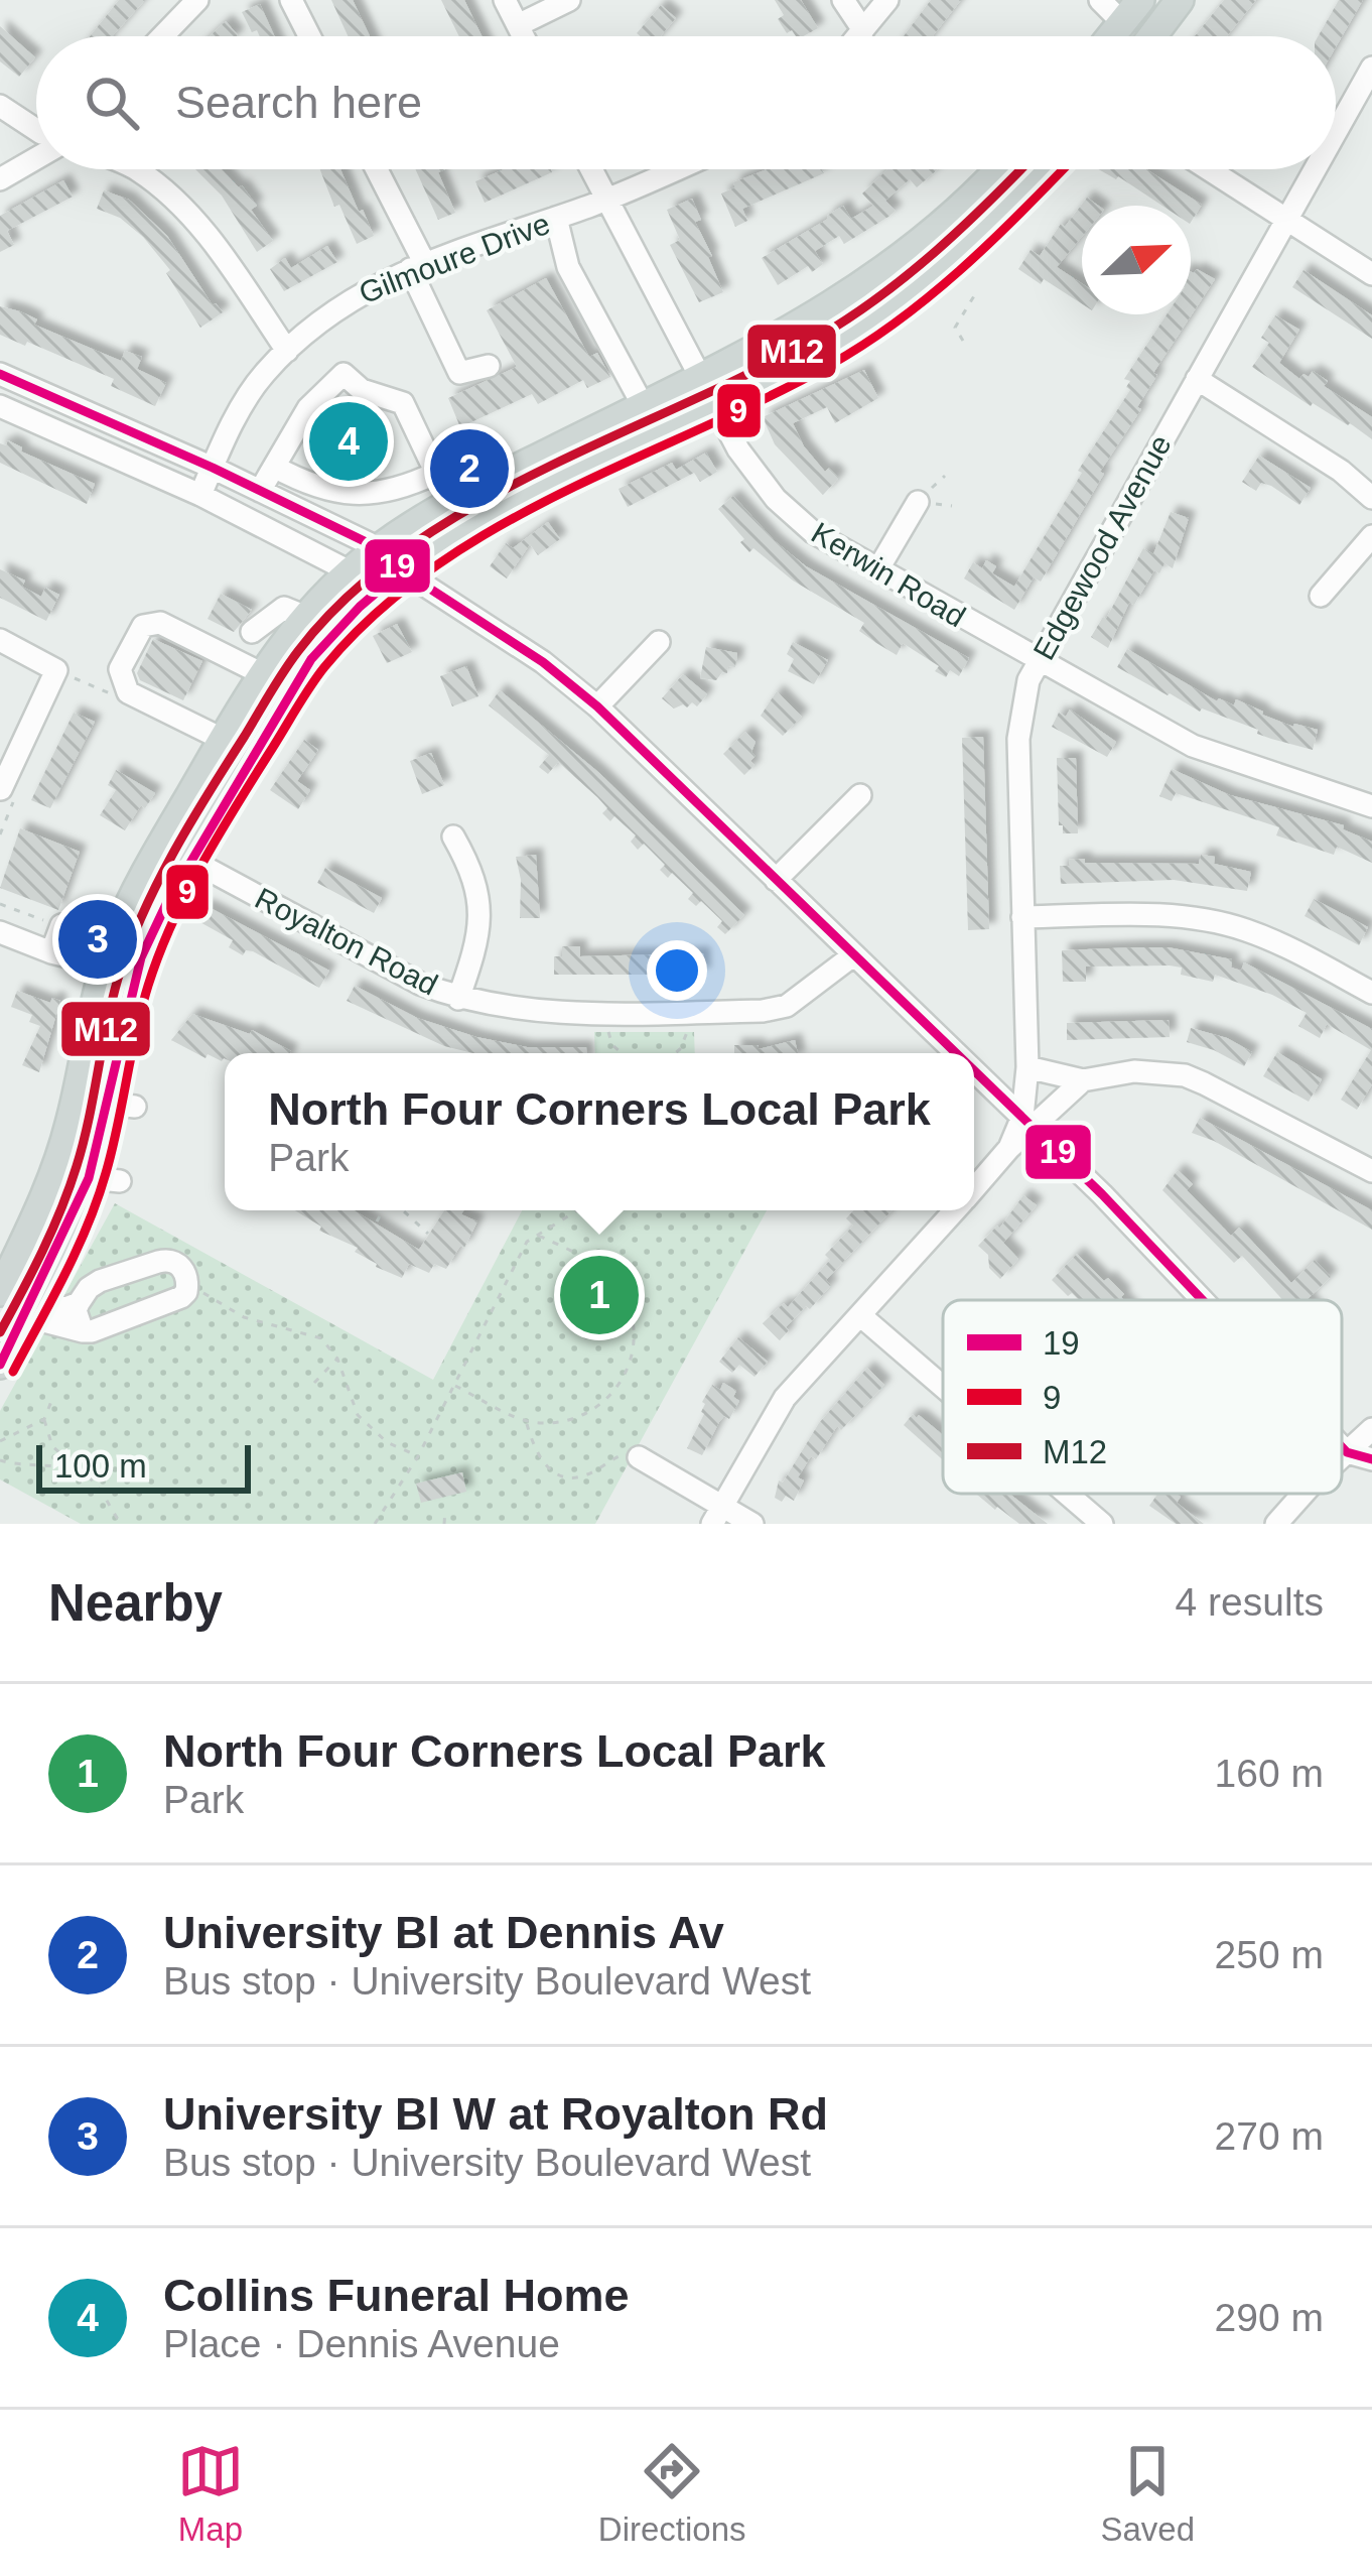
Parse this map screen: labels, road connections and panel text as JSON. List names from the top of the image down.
{
  "streets": {
    "street": [
      "Gilmoure Drive",
      "Edgewood Avenue",
      "Kerwin Road",
      "Royalton Road"
    ]
  },
  "crossings": [
    ["Gilmoure Drive", "Kerwin Road"],
    ["Edgewood Avenue", "Kerwin Road"]
  ],
  "lines": ["transit line 9", "transit line M12", "transit line 19"],
  "legend": ["19", "9", "M12"],
  "scale_bar": "100 m",
  "north": "top right",
  "page": {
    "search": "Search here",
    "pins": [
      "4",
      "2",
      "3",
      "1"
    ],
    "popup": ["North Four Corners Local Park", "Park"],
    "scale": "100 m",
    "heading": ["Nearby", "4 results"],
    "list": [
      {
        "mark": "1",
        "name": "North Four Corners Local Park",
        "note": "Park",
        "value": "160 m"
      },
      {
        "mark": "2",
        "name": "University Bl at Dennis Av",
        "note": "Bus stop · University Boulevard West",
        "value": "250 m"
      },
      {
        "mark": "3",
        "name": "University Bl W at Royalton Rd",
        "note": "Bus stop · University Boulevard West",
        "value": "270 m"
      },
      {
        "mark": "4",
        "name": "Collins Funeral Home",
        "note": "Place · Dennis Avenue",
        "value": "290 m"
      }
    ],
    "nav": ["Map", "Directions", "Saved"]
  }
}
